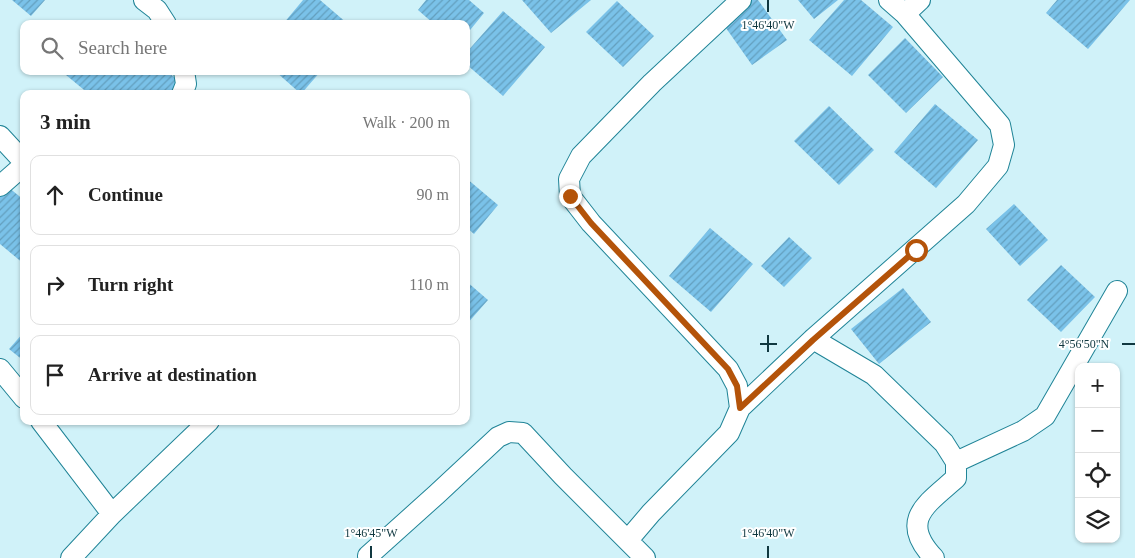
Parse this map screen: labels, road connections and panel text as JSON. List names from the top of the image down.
{
  "page": {
    "search": "Search here",
    "heading": ["3 min", "Walk · 200 m"],
    "list": [
      ["Continue", "90 m"],
      ["Turn right", "110 m"],
      "Arrive at destination"
    ],
    "map_buttons": ["+", "−"]
  },
  "coordinates": ["1°46'40\"W", "4°56'50\"N", "1°46'45\"W"]
}
